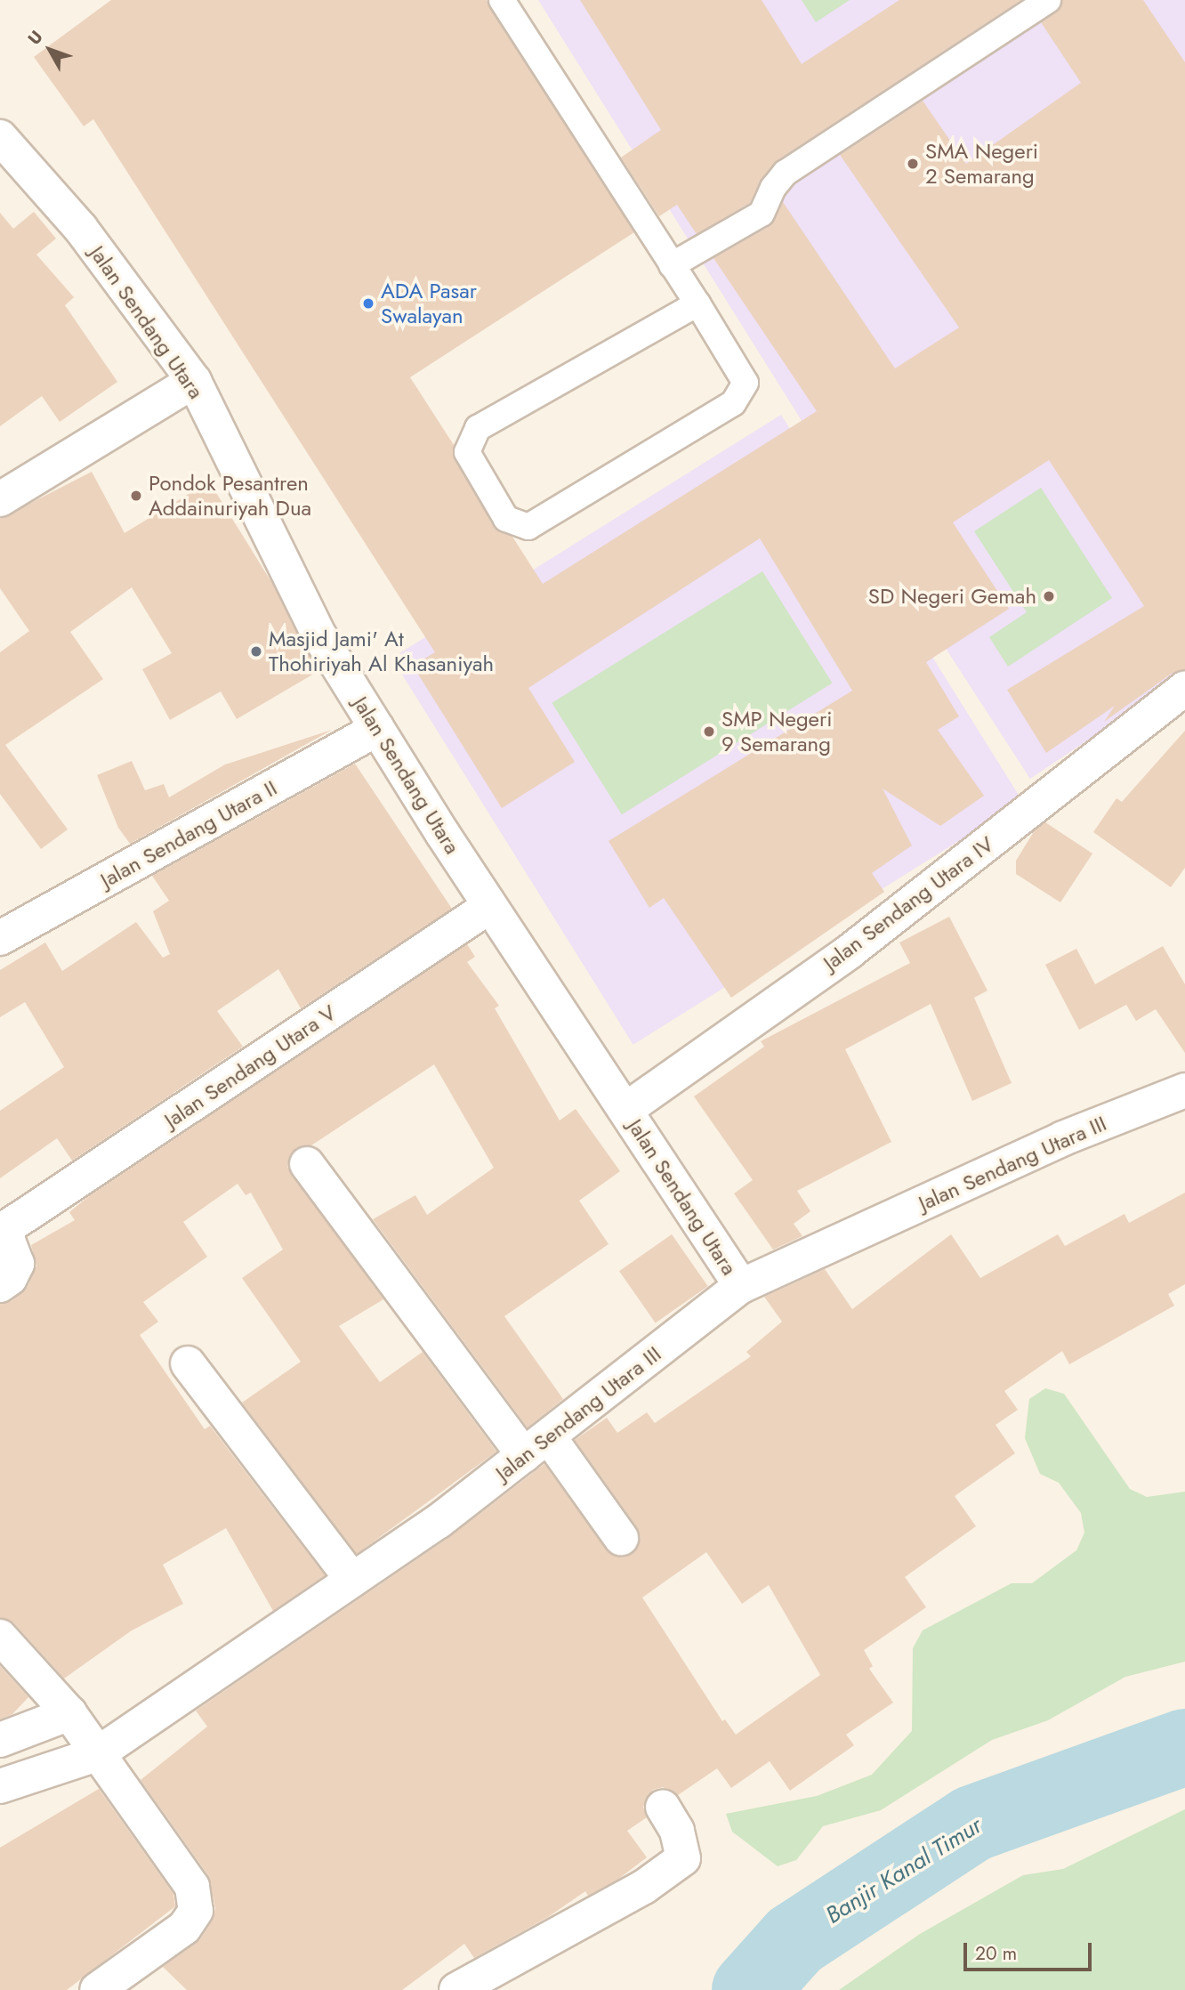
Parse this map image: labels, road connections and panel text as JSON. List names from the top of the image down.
{
  "streets": {
    "street": [
      "Jalan Sendang Utara",
      "Jalan Sendang Utara II",
      "Jalan Sendang Utara IV",
      "Jalan Sendang Utara V",
      "Jalan Sendang Utara III"
    ]
  },
  "crossings": [
    ["Jalan Sendang Utara", "Jalan Sendang Utara II"],
    ["Jalan Sendang Utara", "Jalan Sendang Utara IV"],
    ["Jalan Sendang Utara", "Jalan Sendang Utara V"],
    ["Jalan Sendang Utara", "Jalan Sendang Utara III"]
  ],
  "water": ["Banjir Kanal Timur"],
  "places": [
    "SMA Negeri 2 Semarang",
    "ADA Pasar Swalayan",
    "Pondok Pesantren Addainuriyah Dua",
    "SD Negeri Gemah",
    "Masjid Jami' At Thohiriyah Al Khasaniyah",
    "SMP Negeri 9 Semarang"
  ],
  "scale_bar": "20 m",
  "north": "top left"
}
